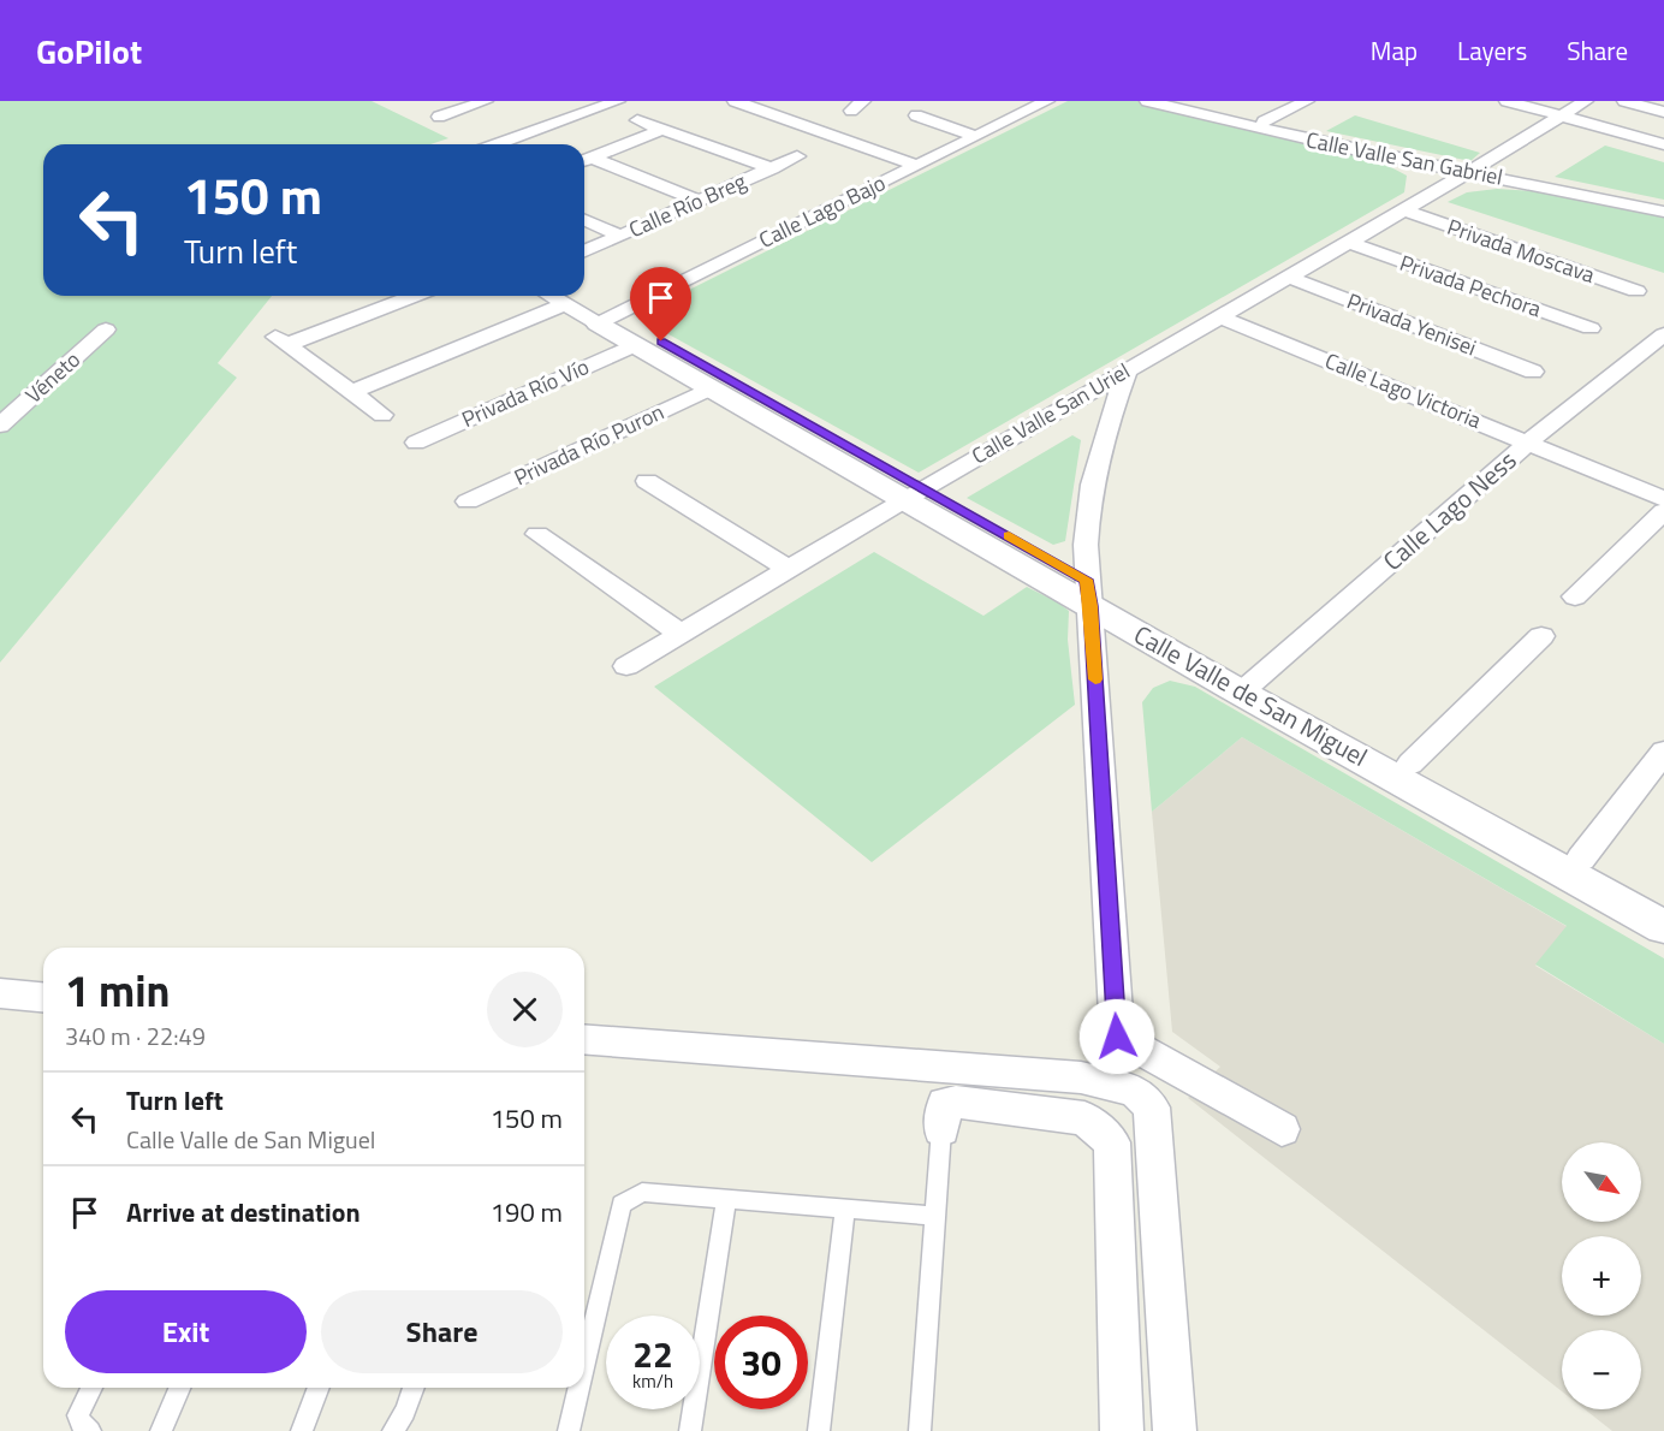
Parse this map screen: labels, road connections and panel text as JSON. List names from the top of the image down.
{
  "streets": {
    "street": [
      "Calle Valle San Gabriel",
      "Calle Río Breg",
      "Calle Lago Bajo",
      "Privada Moscava",
      "Privada Pechora",
      "Privada Yenisei",
      "Véneto",
      "Calle Lago Victoria",
      "Privada Río Vío",
      "Calle Valle San Uriel",
      "Privada Río Puron",
      "Calle Lago Ness",
      "Calle Valle de San Miguel"
    ]
  },
  "crossings": [
    ["Calle Valle San Gabriel", "Privada Moscava"],
    ["Calle Valle San Gabriel", "Calle Valle San Uriel"],
    ["Calle Lago Bajo", "Calle Valle de San Miguel"],
    ["Privada Moscava", "Calle Valle San Uriel"],
    ["Privada Pechora", "Calle Valle San Uriel"],
    ["Privada Yenisei", "Calle Valle San Uriel"],
    ["Calle Lago Victoria", "Calle Valle San Uriel"],
    ["Calle Lago Victoria", "Calle Lago Ness"],
    ["Privada Río Vío", "Calle Valle de San Miguel"],
    ["Calle Valle San Uriel", "Calle Valle de San Miguel"],
    ["Privada Río Puron", "Calle Valle de San Miguel"],
    ["Calle Lago Ness", "Calle Valle de San Miguel"]
  ],
  "north": "bottom right",
  "page": {
    "header": "GoPilot",
    "nav": ["Map", "Layers", "Share"],
    "turn": ["150 m", "Turn left"],
    "heading": ["1 min", "340 m · 22:49"],
    "list": [
      {
        "name": "Turn left",
        "note": "Calle Valle de San Miguel",
        "value": "150 m"
      },
      {
        "name": "Arrive at destination",
        "value": "190 m"
      }
    ],
    "map_buttons": ["+", "−"],
    "buttons": ["Exit", "Share"],
    "speed": "22 km/h",
    "limit": "30"
  }
}
